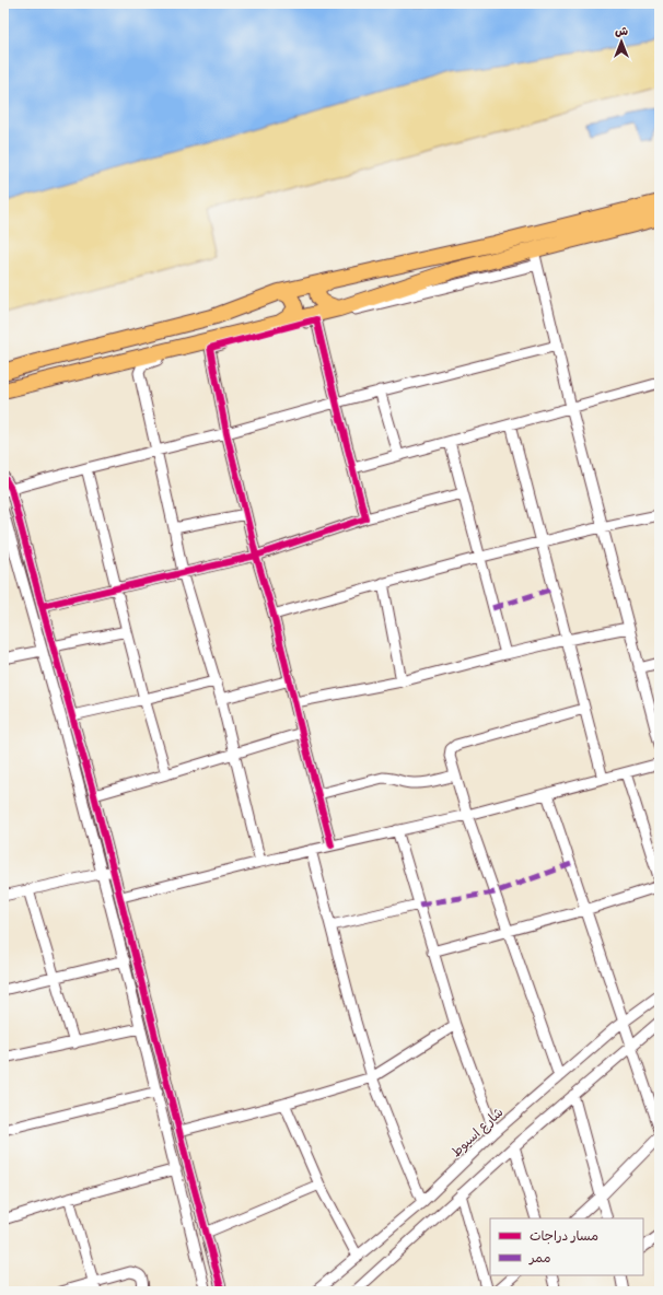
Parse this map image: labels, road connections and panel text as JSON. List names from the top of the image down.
{
  "streets": {
    "street": ["شارع اسيوط"]
  },
  "legend": ["مسار دراجات", "ممر"],
  "north": "top"
}
